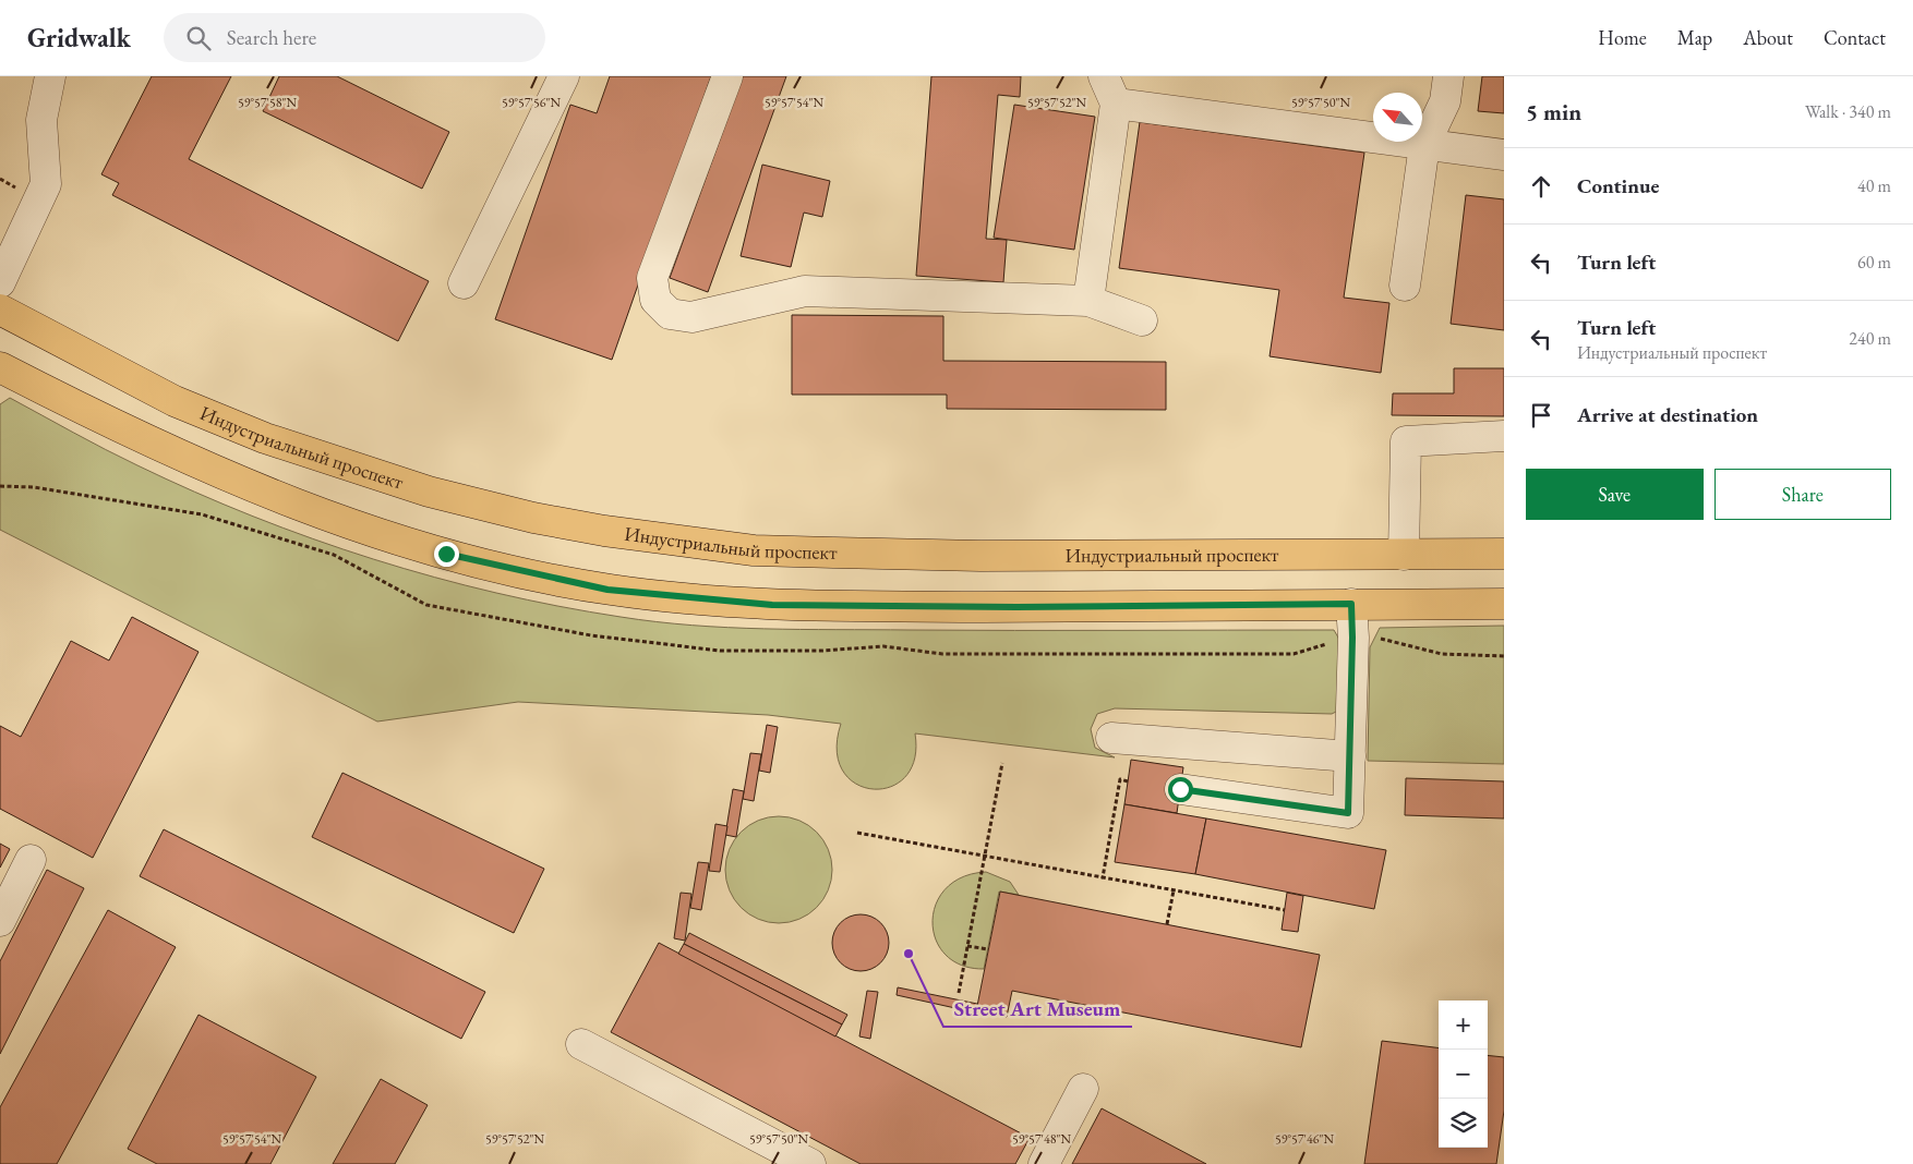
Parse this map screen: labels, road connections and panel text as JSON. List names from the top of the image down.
{
  "streets": {
    "main road": ["Индустриальный проспект"]
  },
  "places": ["Street Art Museum"],
  "north": "top left",
  "page": {
    "header": "Gridwalk",
    "search": "Search here",
    "nav": [
      "Home",
      "Map",
      "About",
      "Contact"
    ],
    "heading": ["5 min", "Walk · 340 m"],
    "list": [
      ["Continue", "40 m"],
      ["Turn left", "60 m"],
      ["Turn left", "Индустриальный проспект", "240 m"],
      "Arrive at destination"
    ],
    "buttons": ["Save", "Share"],
    "map_buttons": ["+", "−"]
  },
  "coordinates": [
    "59°57'58\"N",
    "59°57'56\"N",
    "59°57'54\"N",
    "59°57'52\"N",
    "59°57'50\"N",
    "59°57'48\"N",
    "59°57'46\"N"
  ]
}
